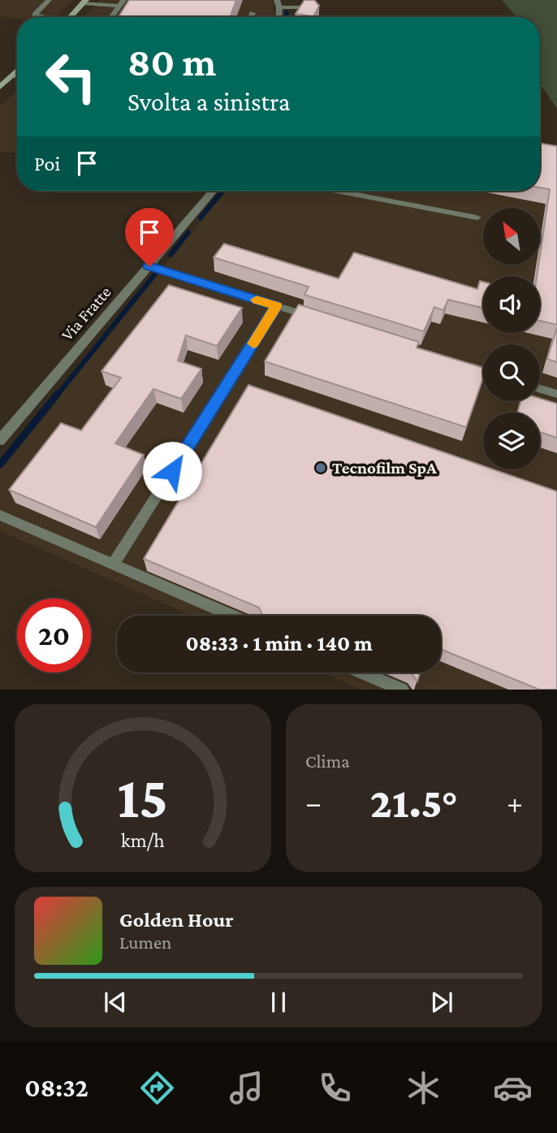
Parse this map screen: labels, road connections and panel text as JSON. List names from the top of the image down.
{
  "streets": {
    "street": ["Via Fratte"]
  },
  "places": ["Tecnofilm SpA"],
  "north": "top left",
  "page": {
    "turn": ["80 m", "Svolta a sinistra"],
    "then": "Poi",
    "limit": "20",
    "trip": "08:33 · 1 min · 140 m",
    "tile": "Clima",
    "heat": ["−", "21.5°", "+"],
    "song": ["Golden Hour", "Lumen"],
    "tabs": "08:32",
    "gauge": ["15", "km/h"]
  }
}
